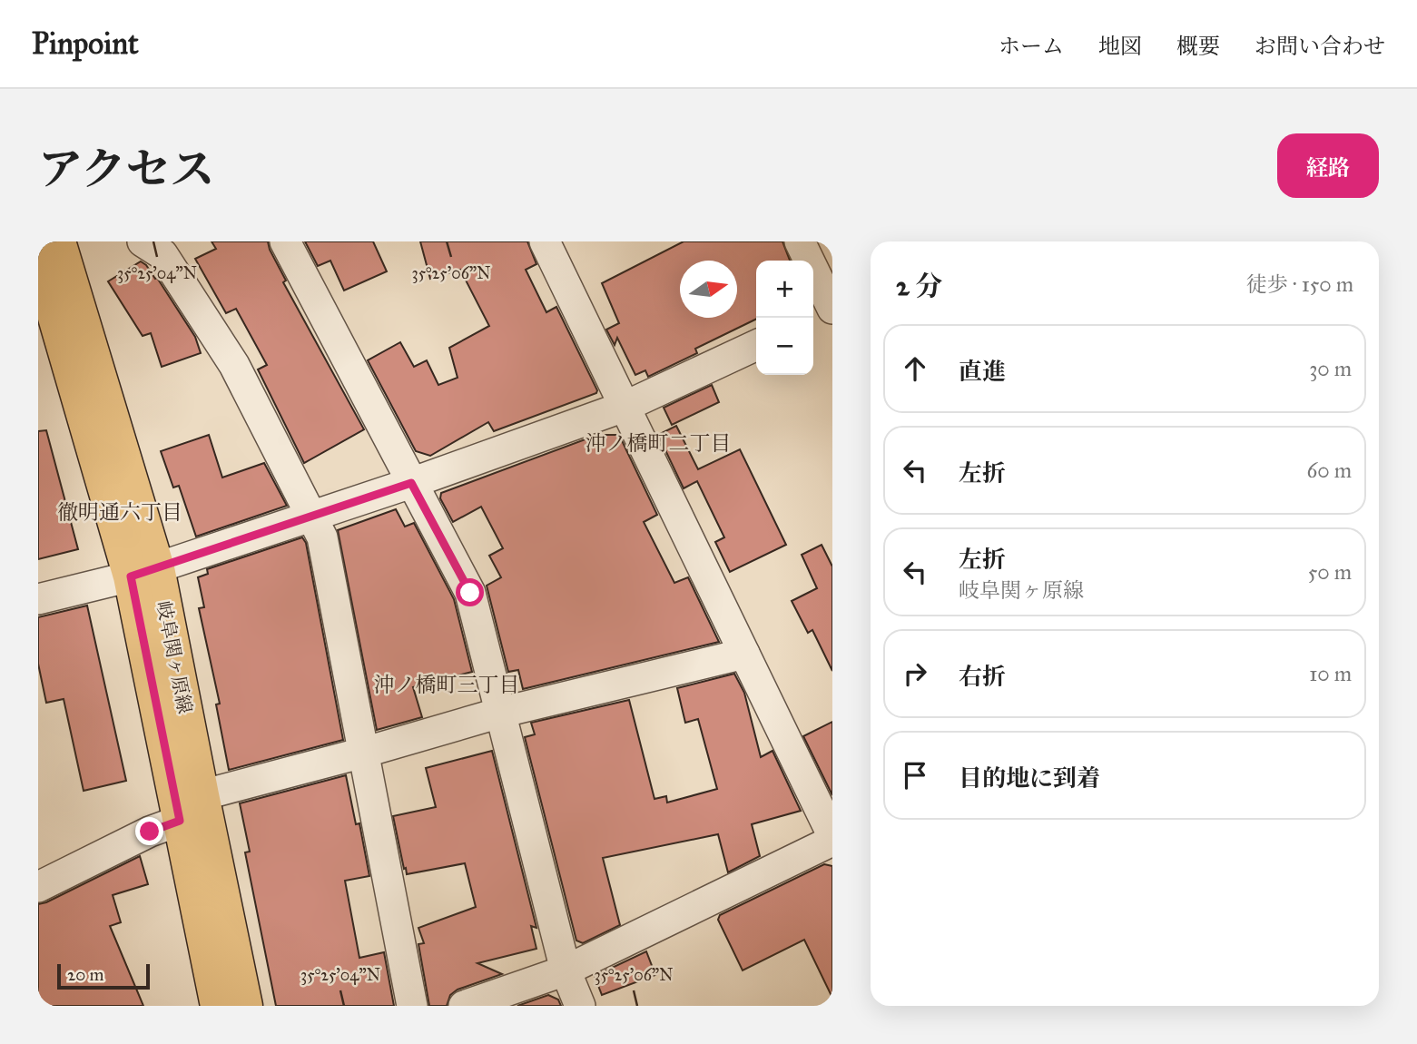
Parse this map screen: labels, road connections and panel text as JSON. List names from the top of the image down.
{
  "streets": {
    "main road": ["岐阜関ヶ原線"]
  },
  "districts": ["沖ノ橋町二丁目", "徹明通六丁目", "沖ノ橋町三丁目"],
  "scale_bar": "20 m",
  "north": "right",
  "page": {
    "header": "Pinpoint",
    "nav": [
      "ホーム",
      "地図",
      "概要",
      "お問い合わせ"
    ],
    "title": "アクセス",
    "buttons": "経路",
    "heading": ["2 分", "徒歩 · 150 m"],
    "map_buttons": ["+", "−"],
    "list": [
      ["直進", "30 m"],
      ["左折", "60 m"],
      ["左折", "岐阜関ヶ原線", "50 m"],
      ["右折", "10 m"],
      "目的地に到着"
    ],
    "scale": "20 m"
  },
  "coordinates": ["35°25'04\"N", "35°25'06\"N"]
}
